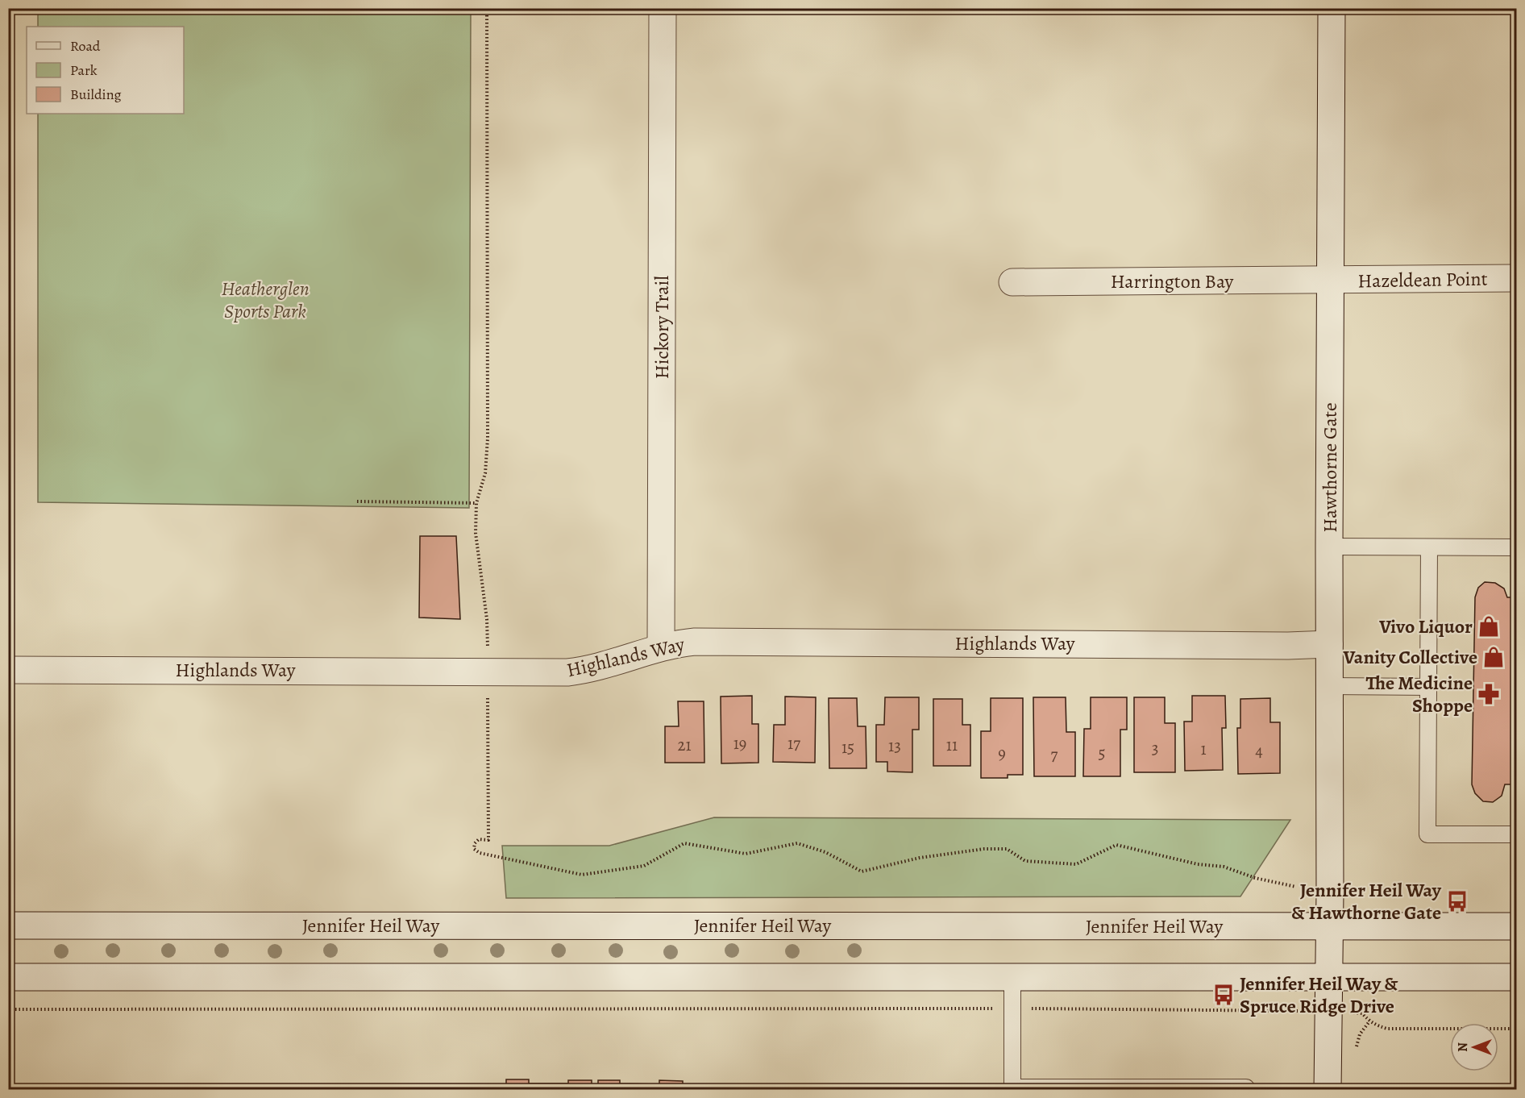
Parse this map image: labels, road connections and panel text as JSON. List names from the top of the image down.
{
  "streets": {
    "street": [
      "Hazeldean Point",
      "Harrington Bay",
      "Hickory Trail",
      "Hawthorne Gate",
      "Highlands Way",
      "Jennifer Heil Way"
    ]
  },
  "crossings": [
    ["Hazeldean Point", "Harrington Bay"],
    ["Hazeldean Point", "Hawthorne Gate"],
    ["Harrington Bay", "Hawthorne Gate"],
    ["Hickory Trail", "Highlands Way"],
    ["Hawthorne Gate", "Highlands Way"],
    ["Hawthorne Gate", "Jennifer Heil Way"]
  ],
  "parks": ["Heatherglen Sports Park"],
  "places": {
    "shop": ["Vivo Liquor", "Vanity Collective"],
    "pharmacy": ["The Medicine Shoppe"],
    "bus stop": ["Jennifer Heil Way & Hawthorne Gate", "Jennifer Heil Way & Spruce Ridge Drive"]
  },
  "house_numbers": [
    "19",
    "17",
    "21",
    "11",
    "13",
    "15",
    "3",
    "1",
    "4",
    "9",
    "5",
    "7"
  ],
  "legend": ["Road", "Park", "Building"],
  "north": "left"
}
